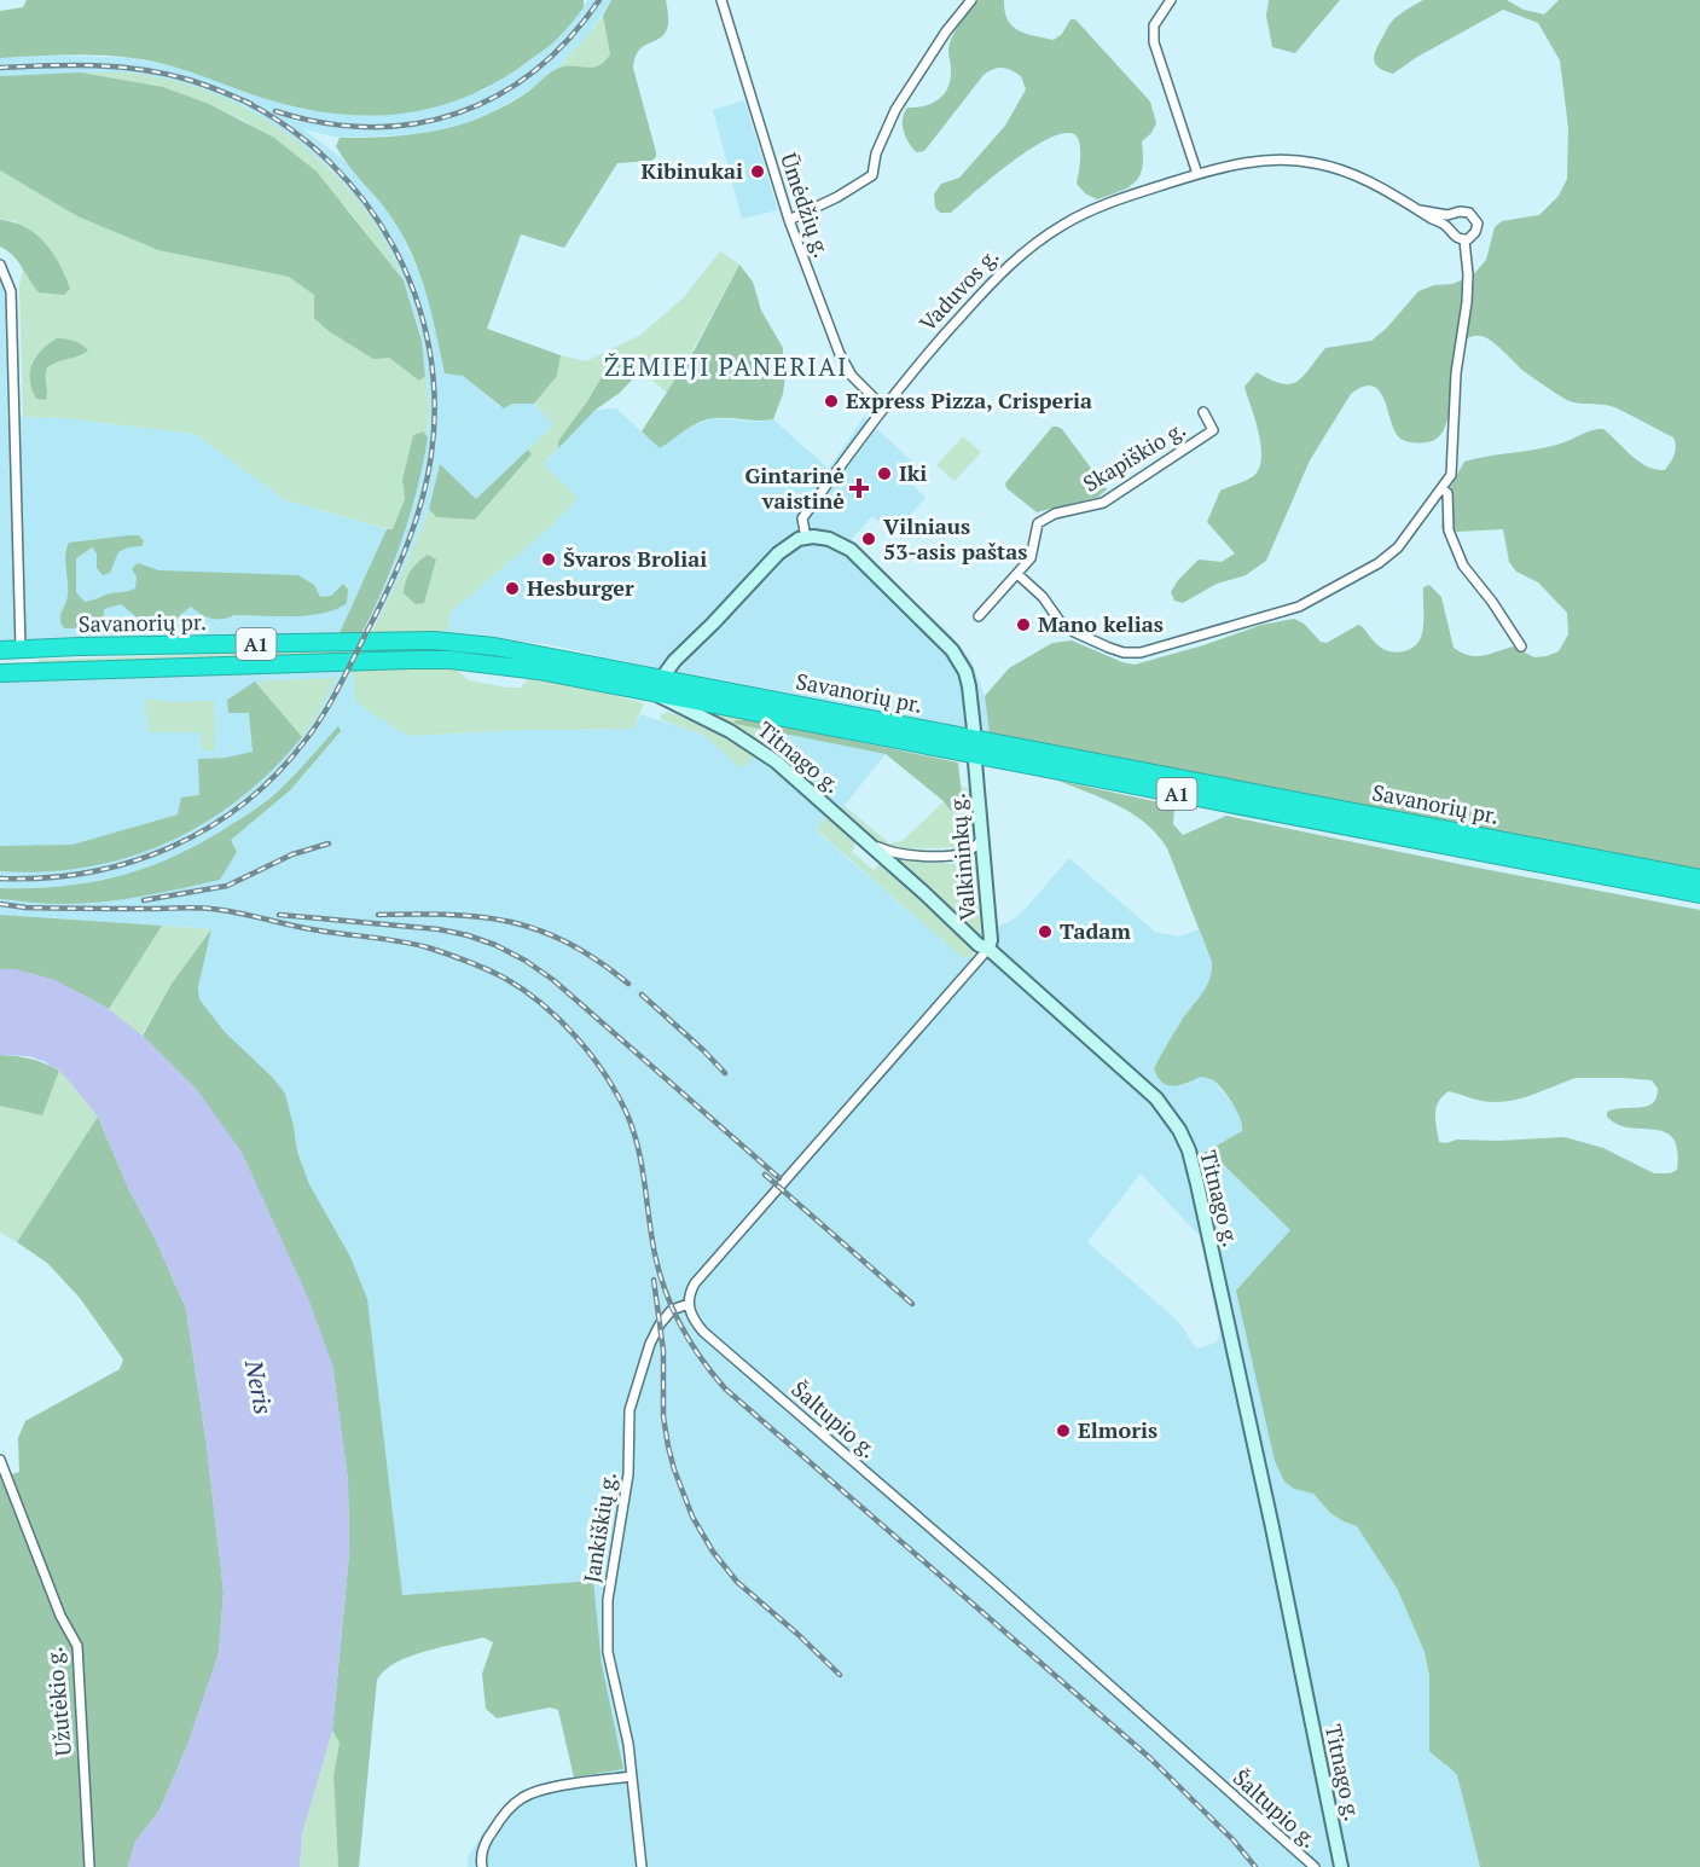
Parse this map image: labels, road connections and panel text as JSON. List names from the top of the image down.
{
  "streets": {
    "highway": ["Savanorių pr.", "A1"],
    "street": [
      "Ūmėdžių g.",
      "Vaduvos g.",
      "Skapiškio g.",
      "Titnago g.",
      "Valkininkų g.",
      "Šaltupio g.",
      "Jankiškių g.",
      "Užutėkio g."
    ]
  },
  "crossings": [
    ["Ūmėdžių g.", "Vaduvos g."],
    ["Vaduvos g.", "Skapiškio g."],
    ["Savanorių pr.", "Titnago g."],
    ["Titnago g.", "Valkininkų g."],
    ["Šaltupio g.", "Jankiškių g."]
  ],
  "districts": ["ŽEMIEJI PANERIAI"],
  "water": ["Neris"],
  "places": {
    "other": [
      "Kibinukai",
      "Express Pizza, Crisperia",
      "Iki",
      "Vilniaus 53-asis paštas",
      "Švaros Broliai",
      "Hesburger",
      "Mano kelias",
      "Tadam",
      "Elmoris"
    ],
    "health": ["Gintarinė vaistinė"]
  }
}
